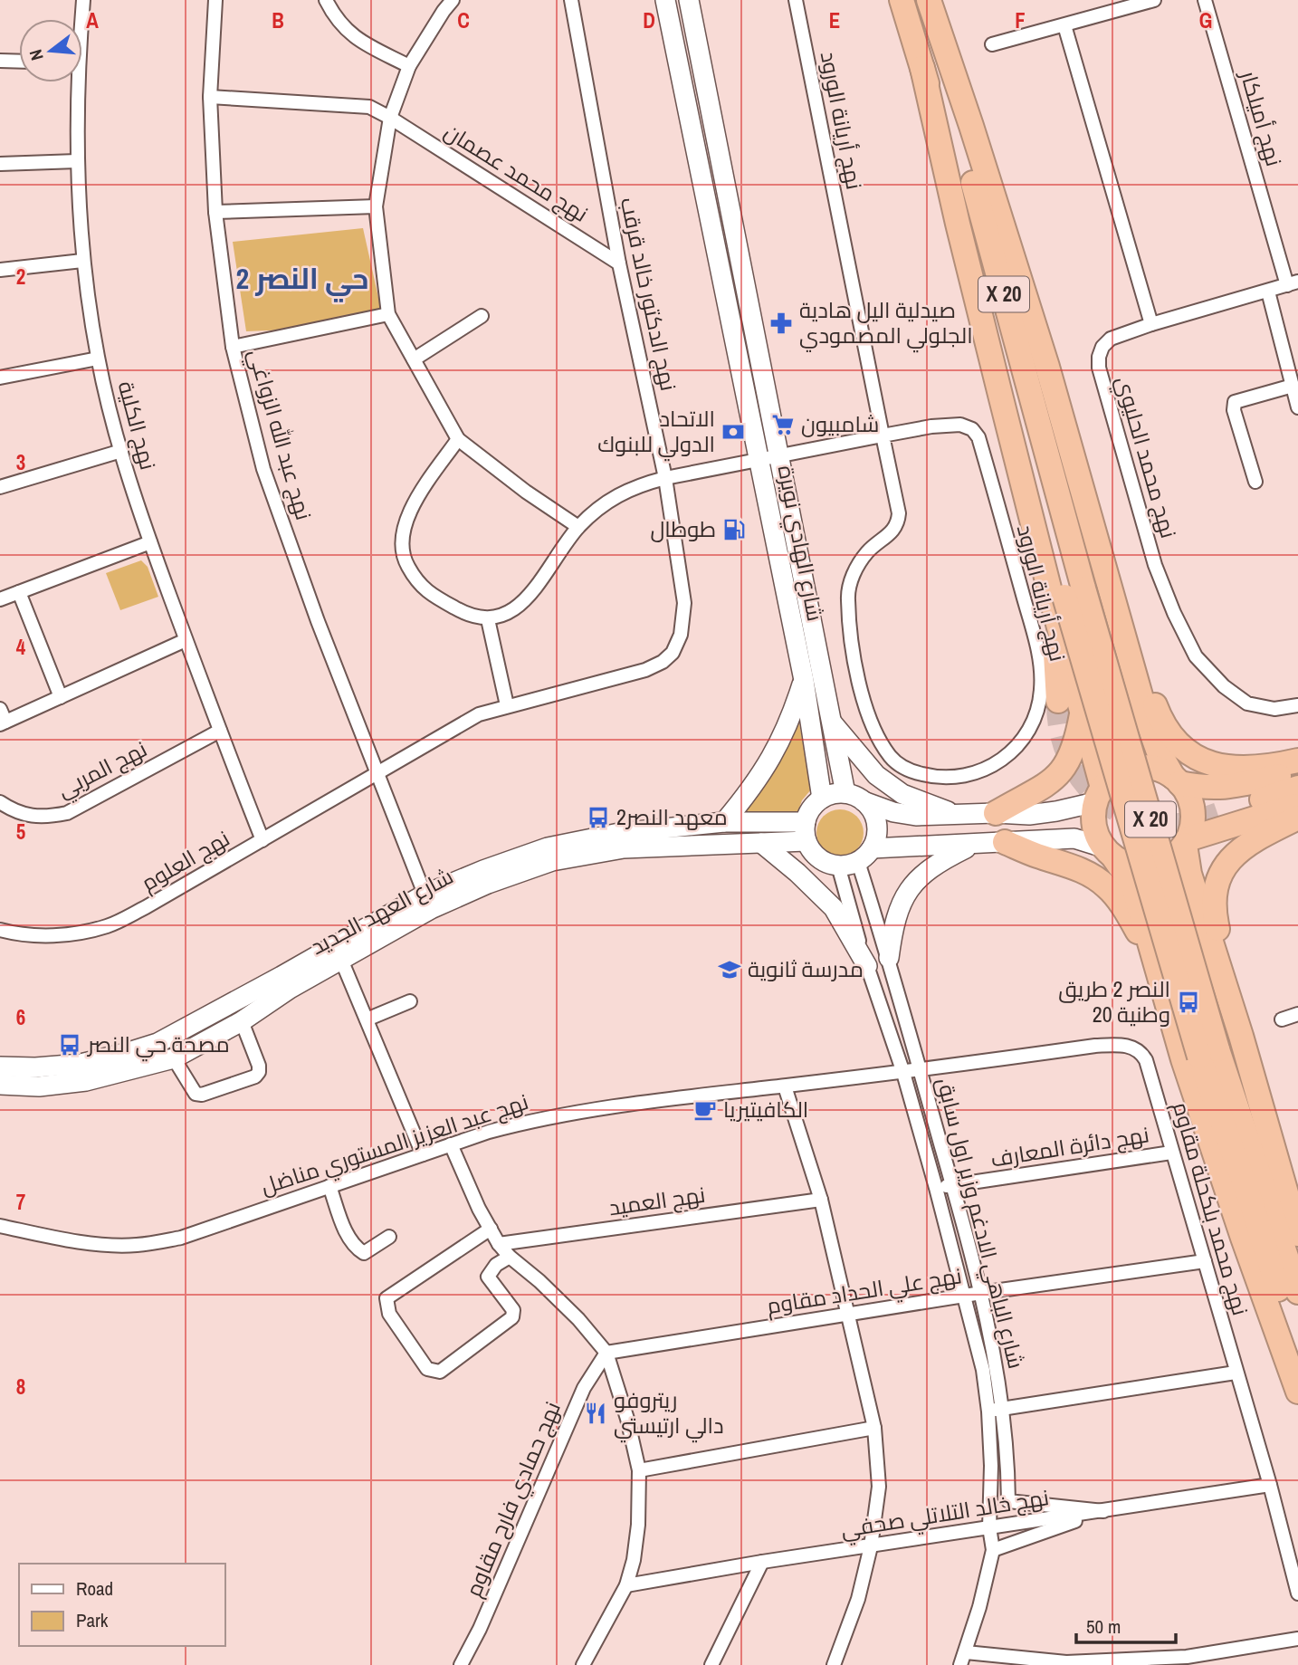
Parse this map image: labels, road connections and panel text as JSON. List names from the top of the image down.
{
  "streets": {
    "highway": ["X 20"],
    "main road": ["شارع الهادي نويرة", "شارع العهد الجديد"],
    "street": [
      "نهج أميلكار",
      "نهج أريانة الورود",
      "نهج محمد عصمان",
      "نهج الدكتور خالد قرقب",
      "نهج الكلية",
      "نهج عبد الله الزواغي",
      "نهج محمد الحليوي",
      "نهج المربي",
      "نهج العلوم",
      "نهج عبد العزيز المستوري مناضل",
      "نهج دائرة المعارف",
      "نهج العميد",
      "نهج محمد بلكحلة مقاوم",
      "شارع الباهي الادغم وزير اول سابق",
      "نهج علي الحداد مقاوم",
      "نهج حمادي فارح مقاوم",
      "نهج خالد التلاتلي صحفي"
    ]
  },
  "crossings": [
    ["نهج أميلكار", "نهج محمد الحليوي"],
    ["نهج أريانة الورود", "نهج الدكتور خالد قرقب"],
    ["نهج أريانة الورود", "شارع الهادي نويرة"],
    ["نهج محمد عصمان", "نهج الدكتور خالد قرقب"],
    ["نهج محمد عصمان", "نهج عبد الله الزواغي"],
    ["نهج الدكتور خالد قرقب", "نهج عبد الله الزواغي"],
    ["نهج الدكتور خالد قرقب", "نهج العلوم"],
    ["نهج الكلية", "نهج المربي"],
    ["نهج الكلية", "نهج العلوم"],
    ["نهج عبد الله الزواغي", "نهج العلوم"],
    ["نهج عبد الله الزواغي", "شارع العهد الجديد"],
    ["شارع الهادي نويرة", "شارع العهد الجديد"],
    ["شارع الهادي نويرة", "شارع الباهي الادغم وزير اول سابق"],
    ["شارع العهد الجديد", "شارع الباهي الادغم وزير اول سابق"],
    ["نهج عبد العزيز المستوري مناضل", "نهج محمد بلكحلة مقاوم"],
    ["نهج عبد العزيز المستوري مناضل", "شارع الباهي الادغم وزير اول سابق"],
    ["نهج دائرة المعارف", "نهج محمد بلكحلة مقاوم"],
    ["نهج دائرة المعارف", "شارع الباهي الادغم وزير اول سابق"],
    ["نهج محمد بلكحلة مقاوم", "شارع الباهي الادغم وزير اول سابق"],
    ["نهج محمد بلكحلة مقاوم", "نهج علي الحداد مقاوم"],
    ["نهج محمد بلكحلة مقاوم", "نهج خالد التلاتلي صحفي"],
    ["شارع الباهي الادغم وزير اول سابق", "نهج علي الحداد مقاوم"],
    ["شارع الباهي الادغم وزير اول سابق", "نهج خالد التلاتلي صحفي"],
    ["نهج علي الحداد مقاوم", "نهج حمادي فارح مقاوم"]
  ],
  "districts": ["حي النصر 2"],
  "places": {
    "pharmacy": ["صيدلية اليل هادية الجلولي المصمودي"],
    "supermarket": ["شامبيون"],
    "bank": ["الاتحاد الدولي للبنوك"],
    "fuel station": ["طوطال"],
    "bus stop": ["معهد النصر2", "النصر 2 طريق وطنية 20", "مصحة حي النصر"],
    "school or university": ["مدرسة ثانوية"],
    "cafe": ["الكافيتيريا"],
    "restaurant": ["ريتروفو دالي ارتيستي"]
  },
  "legend": ["Road", "Park"],
  "scale_bar": "50 m",
  "north": "left",
  "grid": {
    "columns": [
      "A",
      "B",
      "C",
      "D",
      "E",
      "F",
      "G"
    ],
    "rows": [
      "2",
      "3",
      "4",
      "5",
      "6",
      "7",
      "8"
    ]
  }
}
